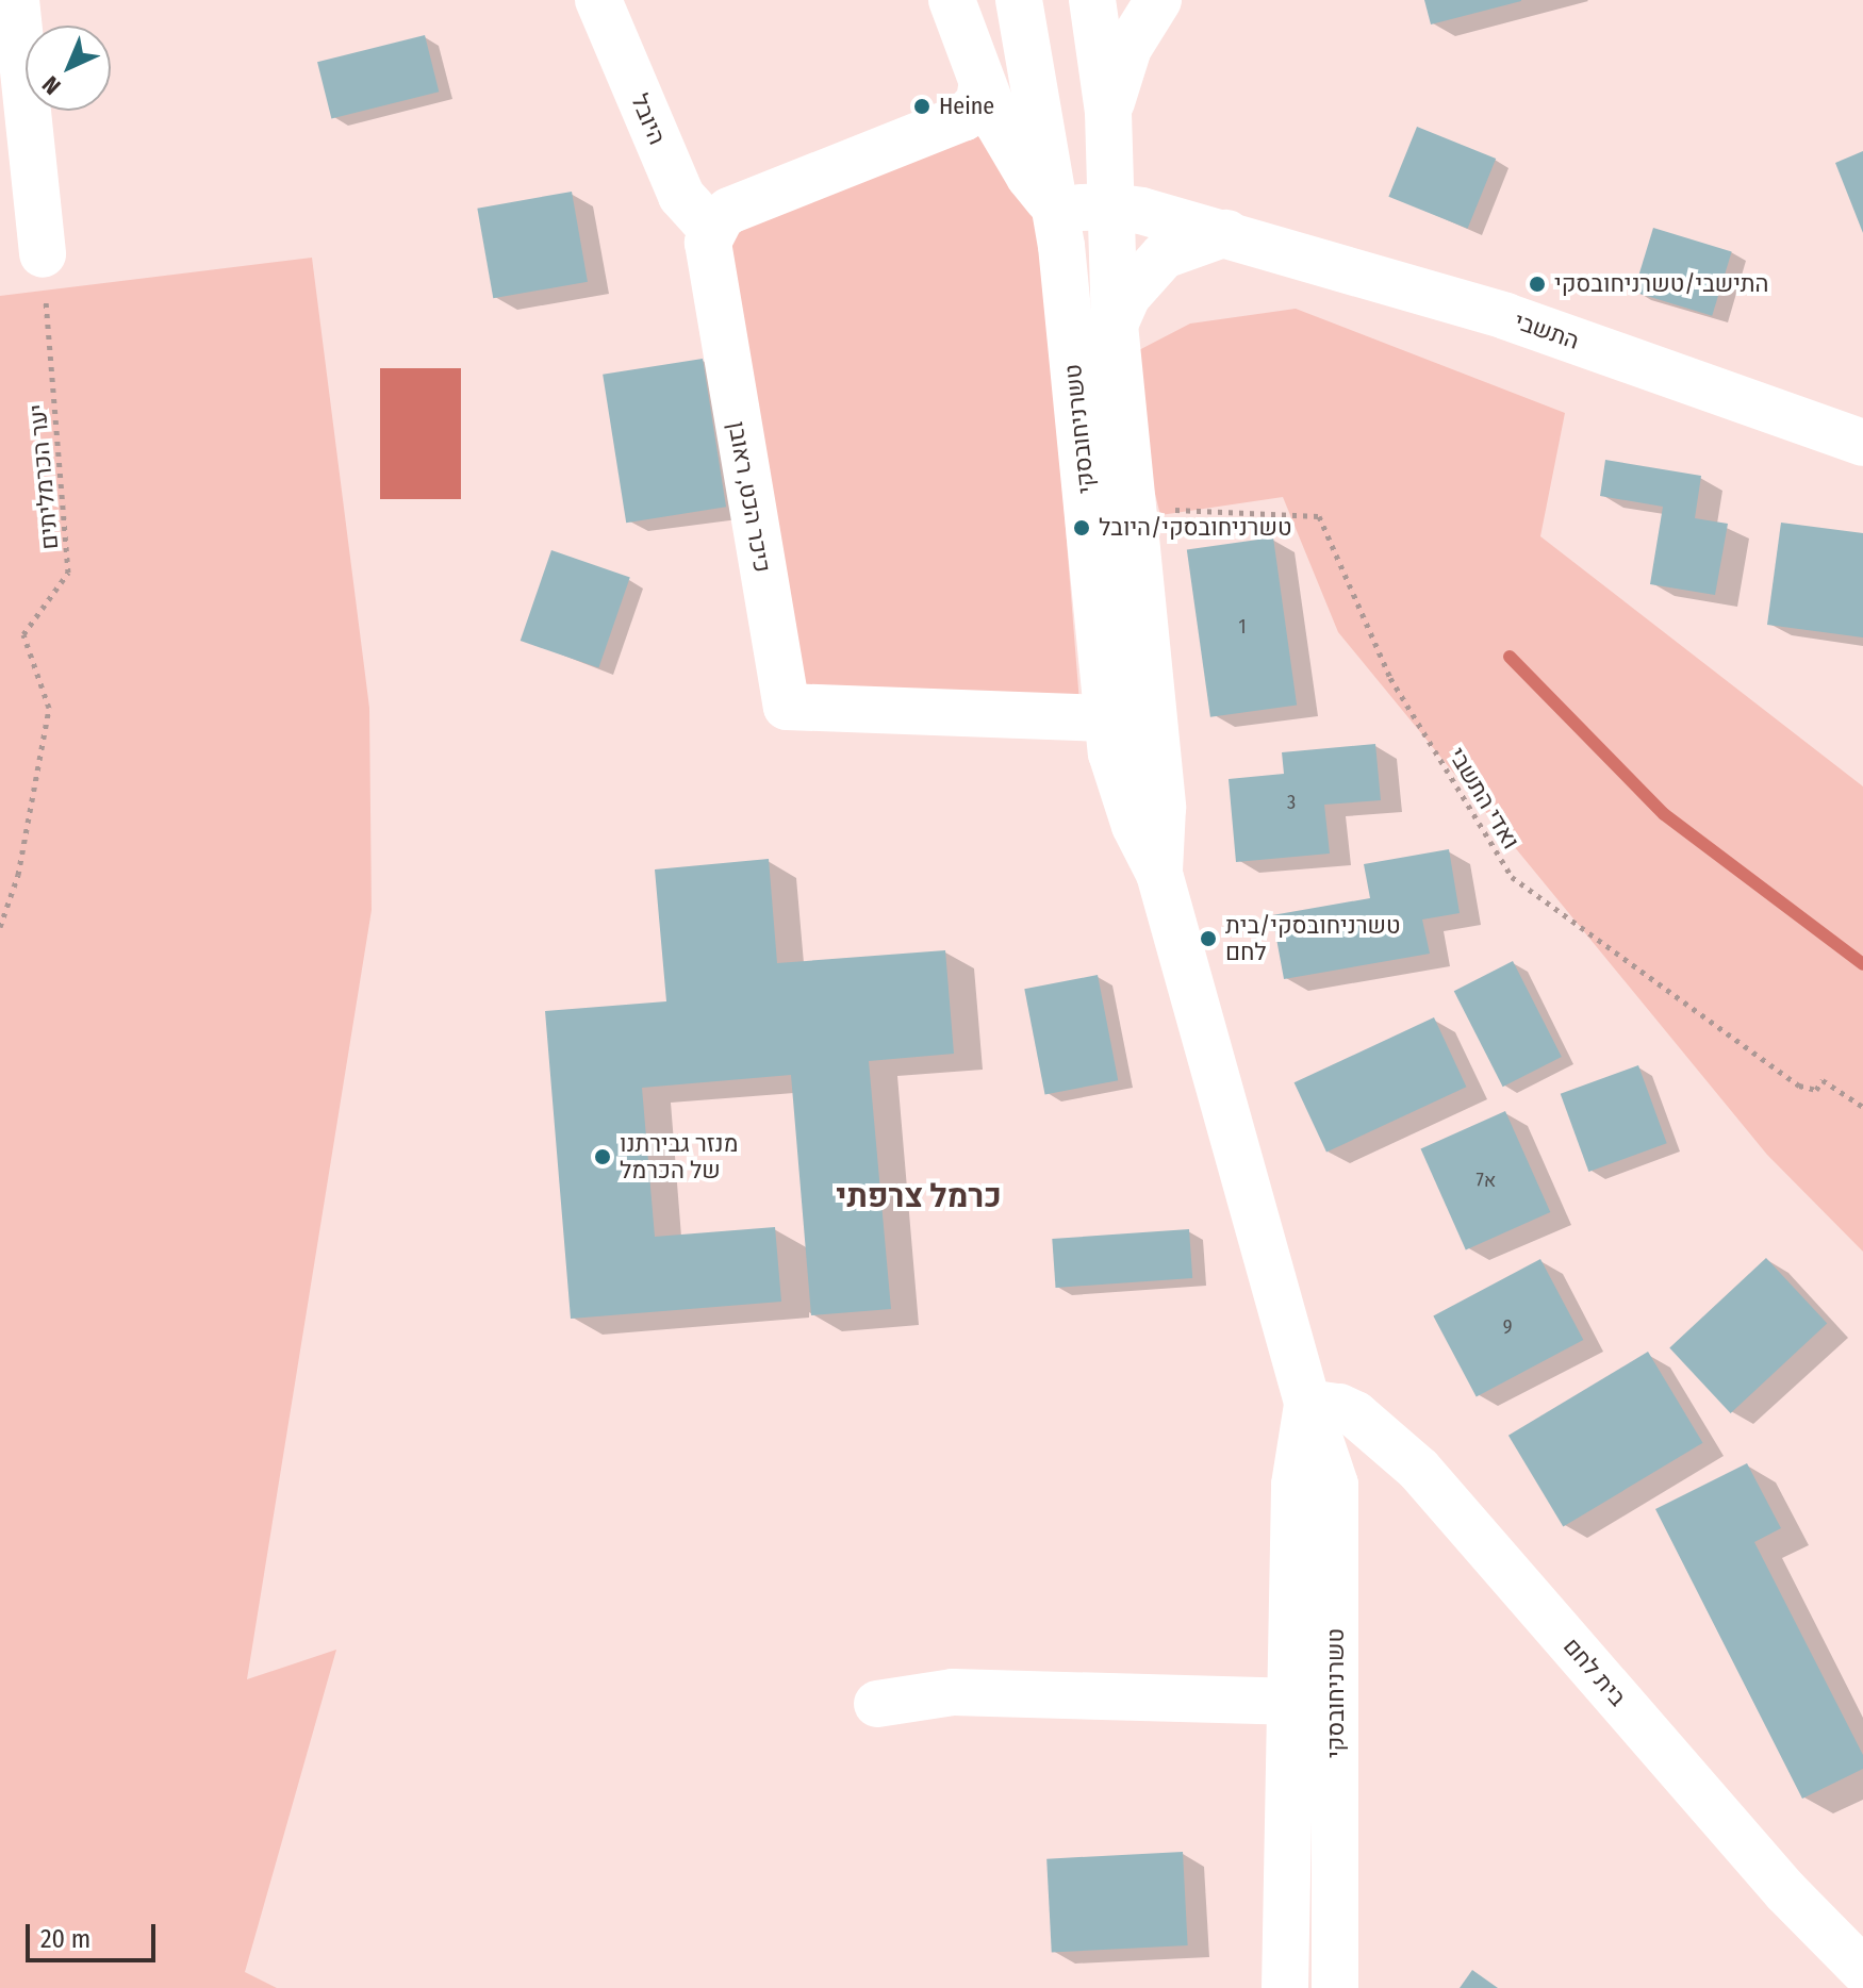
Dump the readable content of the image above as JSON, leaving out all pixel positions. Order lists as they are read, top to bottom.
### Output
{
  "streets": {
    "street": [
      "היובל",
      "התשבי",
      "טשרניחובסקי",
      "כיכר הכט, ראובן",
      "בית לחם"
    ],
    "path": ["יער הכרמליתים", "ואדי התשבי"]
  },
  "crossings": [
    ["היובל", "כיכר הכט, ראובן"],
    ["התשבי", "טשרניחובסקי"],
    ["טשרניחובסקי", "כיכר הכט, ראובן"],
    ["טשרניחובסקי", "ואדי התשבי"],
    ["טשרניחובסקי", "בית לחם"]
  ],
  "districts": ["כרמל צרפתי"],
  "places": [
    "Heine",
    "התישבי/טשרניחובסקי",
    "טשרניחובסקי/היובל",
    "טשרניחובסקי/בית לחם",
    "מנזר גבירתנו של הכרמל"
  ],
  "house_numbers": [
    "1",
    "3",
    "7א",
    "9"
  ],
  "scale_bar": "20 m",
  "north": "bottom left"
}
